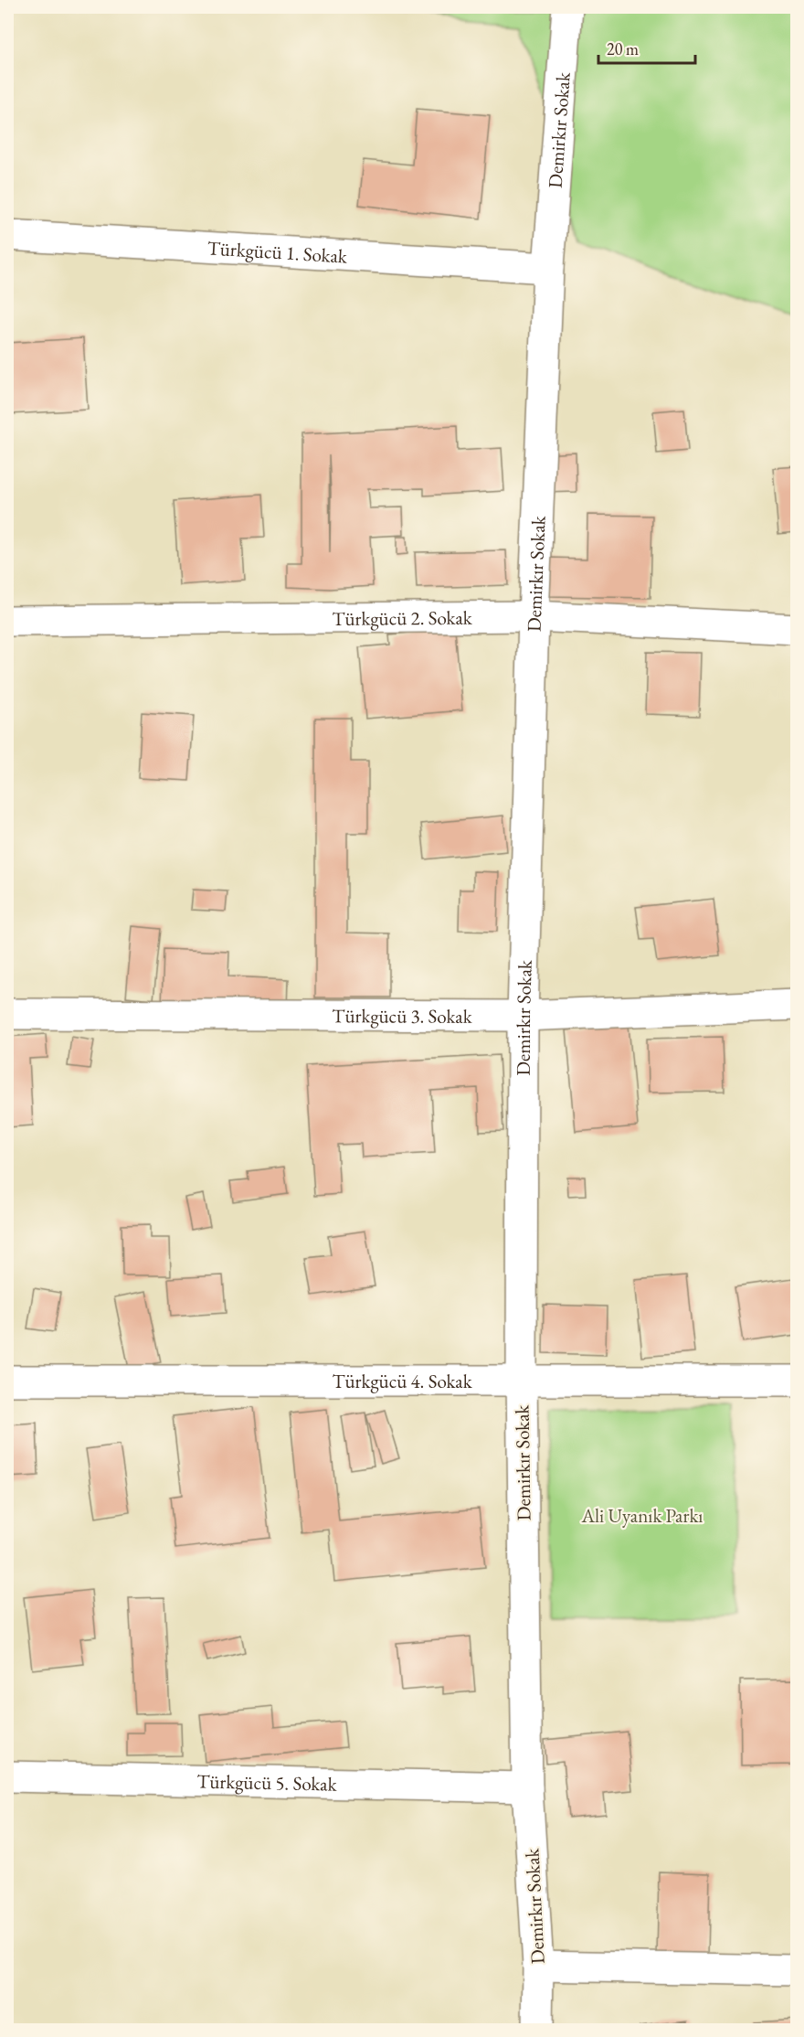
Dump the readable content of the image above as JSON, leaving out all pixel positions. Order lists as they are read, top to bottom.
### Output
{
  "streets": {
    "street": [
      "Demirkır Sokak",
      "Türkgücü 1. Sokak",
      "Türkgücü 2. Sokak",
      "Türkgücü 3. Sokak",
      "Türkgücü 4. Sokak",
      "Türkgücü 5. Sokak"
    ]
  },
  "crossings": [
    ["Demirkır Sokak", "Türkgücü 1. Sokak"],
    ["Demirkır Sokak", "Türkgücü 2. Sokak"],
    ["Demirkır Sokak", "Türkgücü 3. Sokak"],
    ["Demirkır Sokak", "Türkgücü 4. Sokak"],
    ["Demirkır Sokak", "Türkgücü 5. Sokak"]
  ],
  "parks": ["Ali Uyanık Parkı"],
  "scale_bar": "20 m"
}
